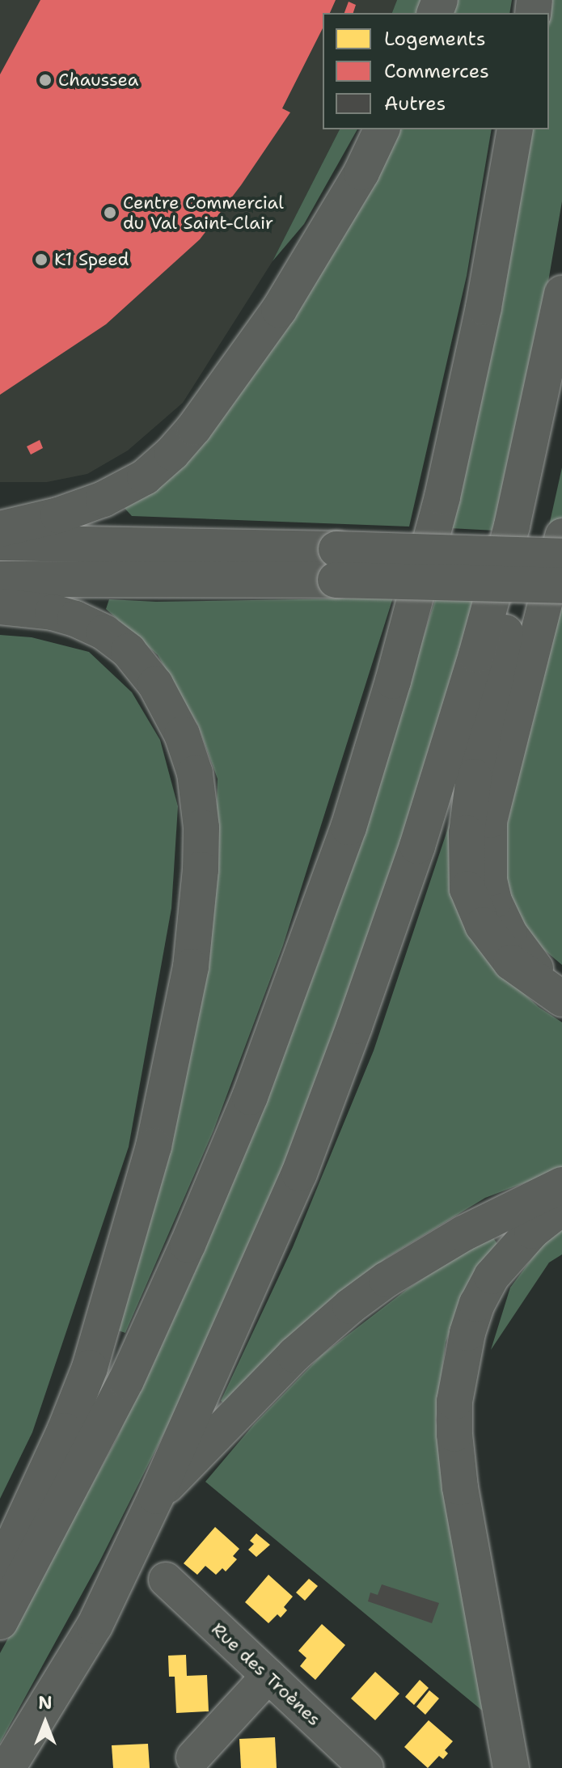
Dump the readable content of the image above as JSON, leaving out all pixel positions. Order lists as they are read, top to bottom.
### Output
{
  "streets": {
    "street": ["Rue des Troènes"]
  },
  "places": ["Chaussea", "Centre Commercial du Val Saint-Clair", "K1 Speed"],
  "legend": ["Logements", "Commerces", "Autres"],
  "north": "top"
}
